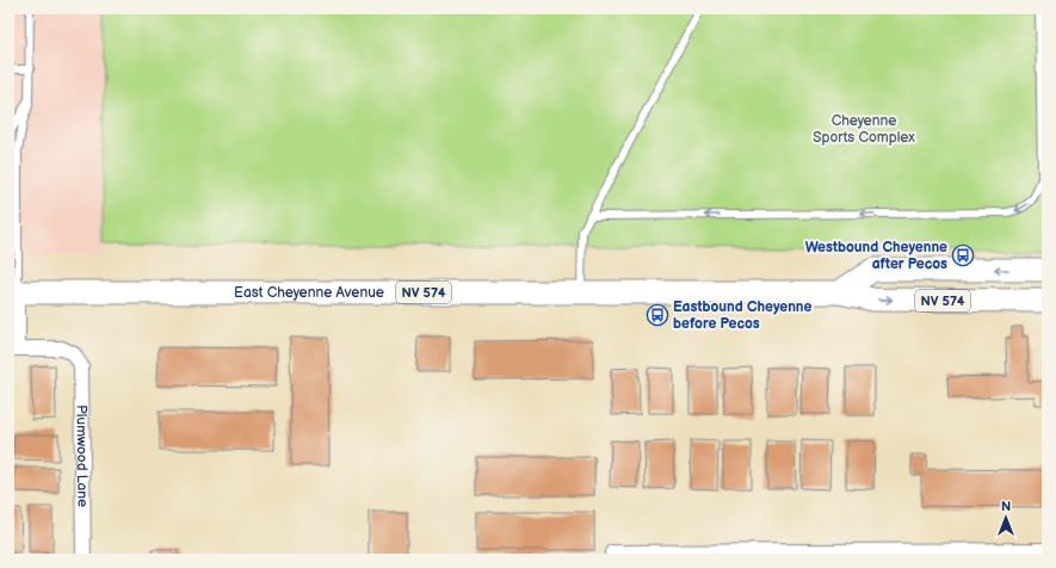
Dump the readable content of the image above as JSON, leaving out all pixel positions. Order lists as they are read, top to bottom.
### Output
{
  "streets": {
    "main road": ["East Cheyenne Avenue", "NV 574"],
    "street": ["Plumwood Lane"]
  },
  "crossings": [
    ["East Cheyenne Avenue", "NV 574"]
  ],
  "parks": ["Cheyenne Sports Complex"],
  "places": {
    "bus stop": ["Westbound Cheyenne after Pecos", "Eastbound Cheyenne before Pecos"]
  },
  "north": "top"
}
